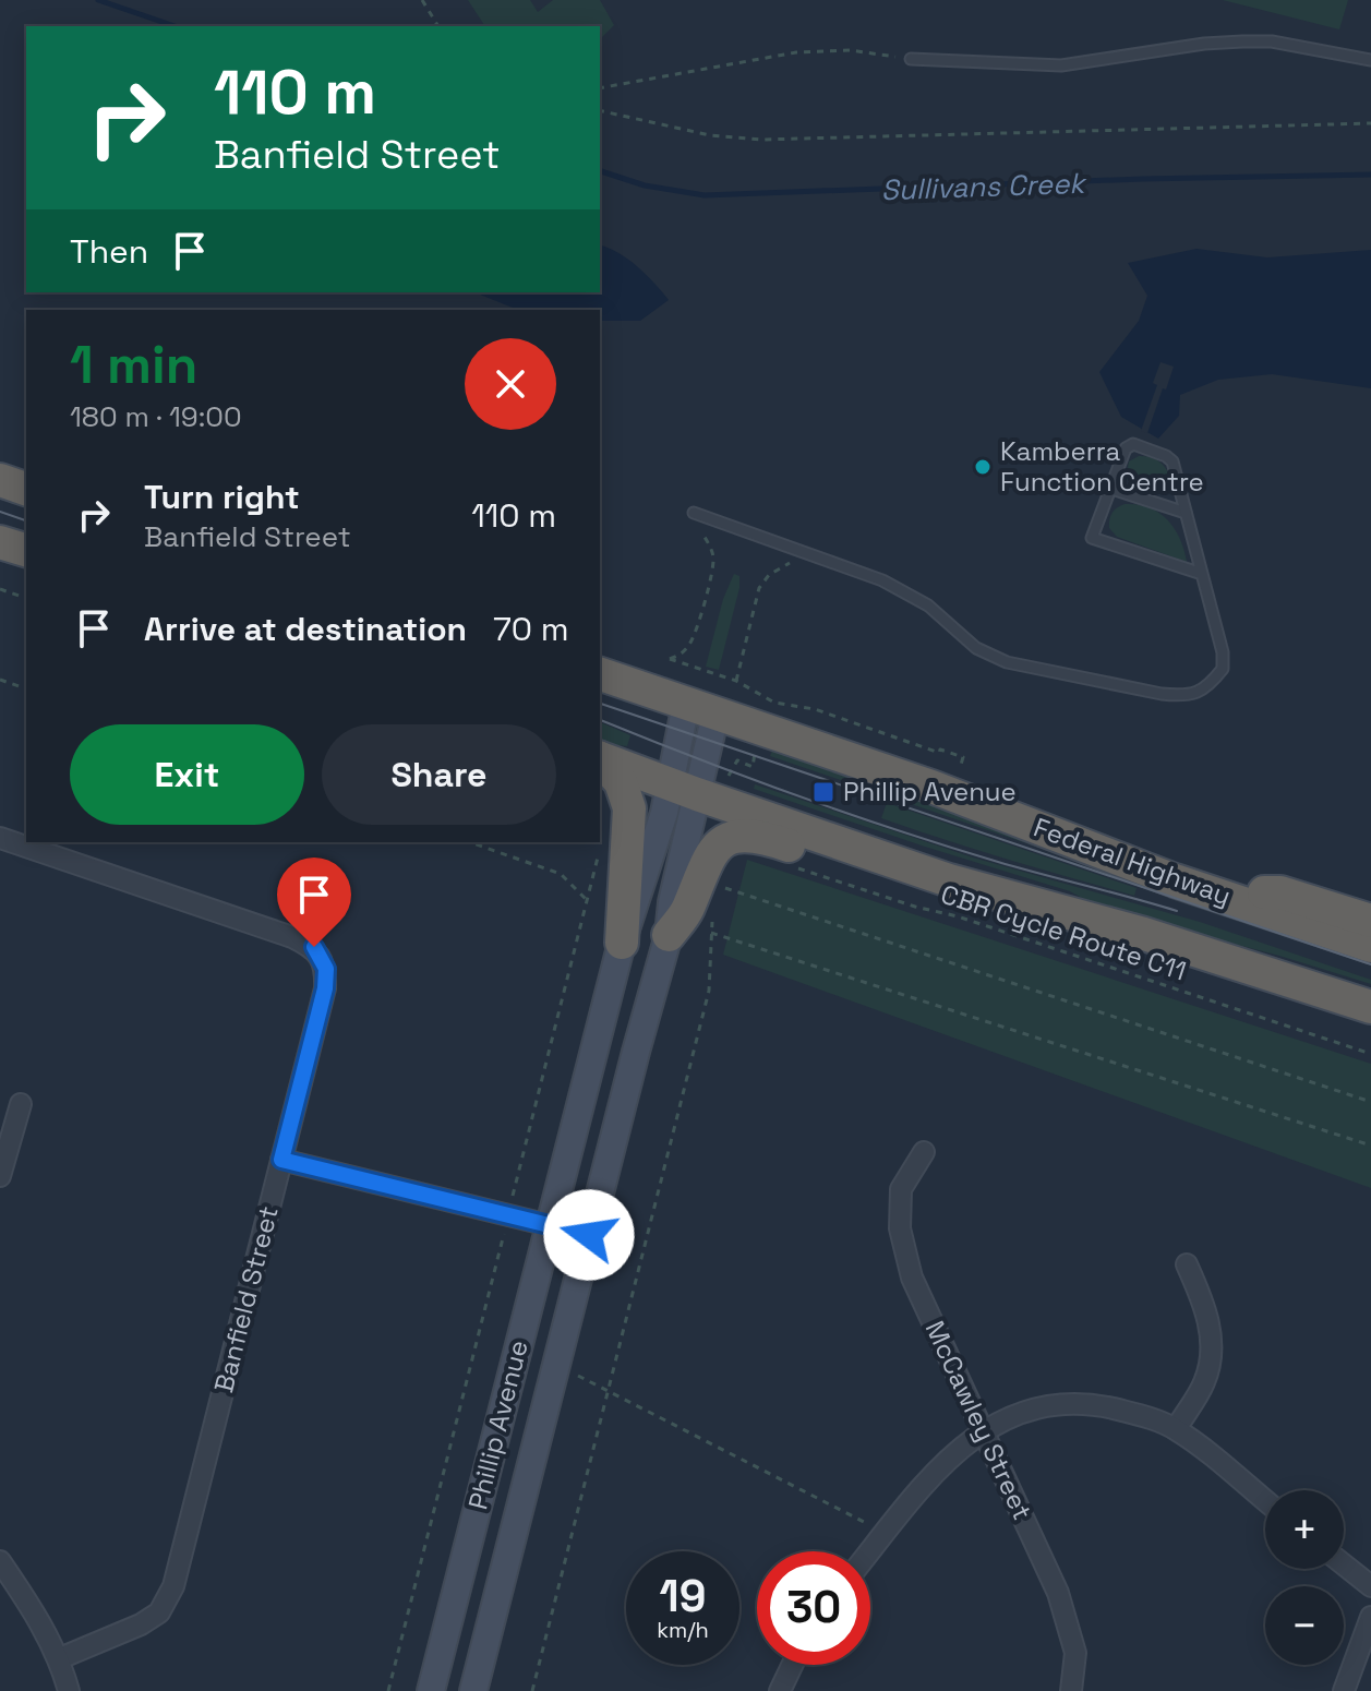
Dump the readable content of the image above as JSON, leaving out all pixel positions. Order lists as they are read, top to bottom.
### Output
{
  "streets": {
    "highway": ["Federal Highway"],
    "main road": ["Phillip Avenue"],
    "street": ["Banfield Street", "McCawley Street"],
    "path": ["CBR Cycle Route C11"]
  },
  "crossings": [
    ["Federal Highway", "Phillip Avenue"]
  ],
  "water": ["Sullivans Creek"],
  "places": {
    "other": ["Kamberra Function Centre"],
    "transit": ["Phillip Avenue"]
  },
  "page": {
    "turn": ["110 m", "Banfield Street"],
    "then": "Then",
    "heading": ["1 min", "180 m · 19:00"],
    "list": [
      {
        "name": "Turn right",
        "note": "Banfield Street",
        "value": "110 m"
      },
      {
        "name": "Arrive at destination",
        "value": "70 m"
      }
    ],
    "buttons": ["Exit", "Share"],
    "map_buttons": ["+", "−"],
    "speed": "19 km/h",
    "limit": "30"
  }
}
